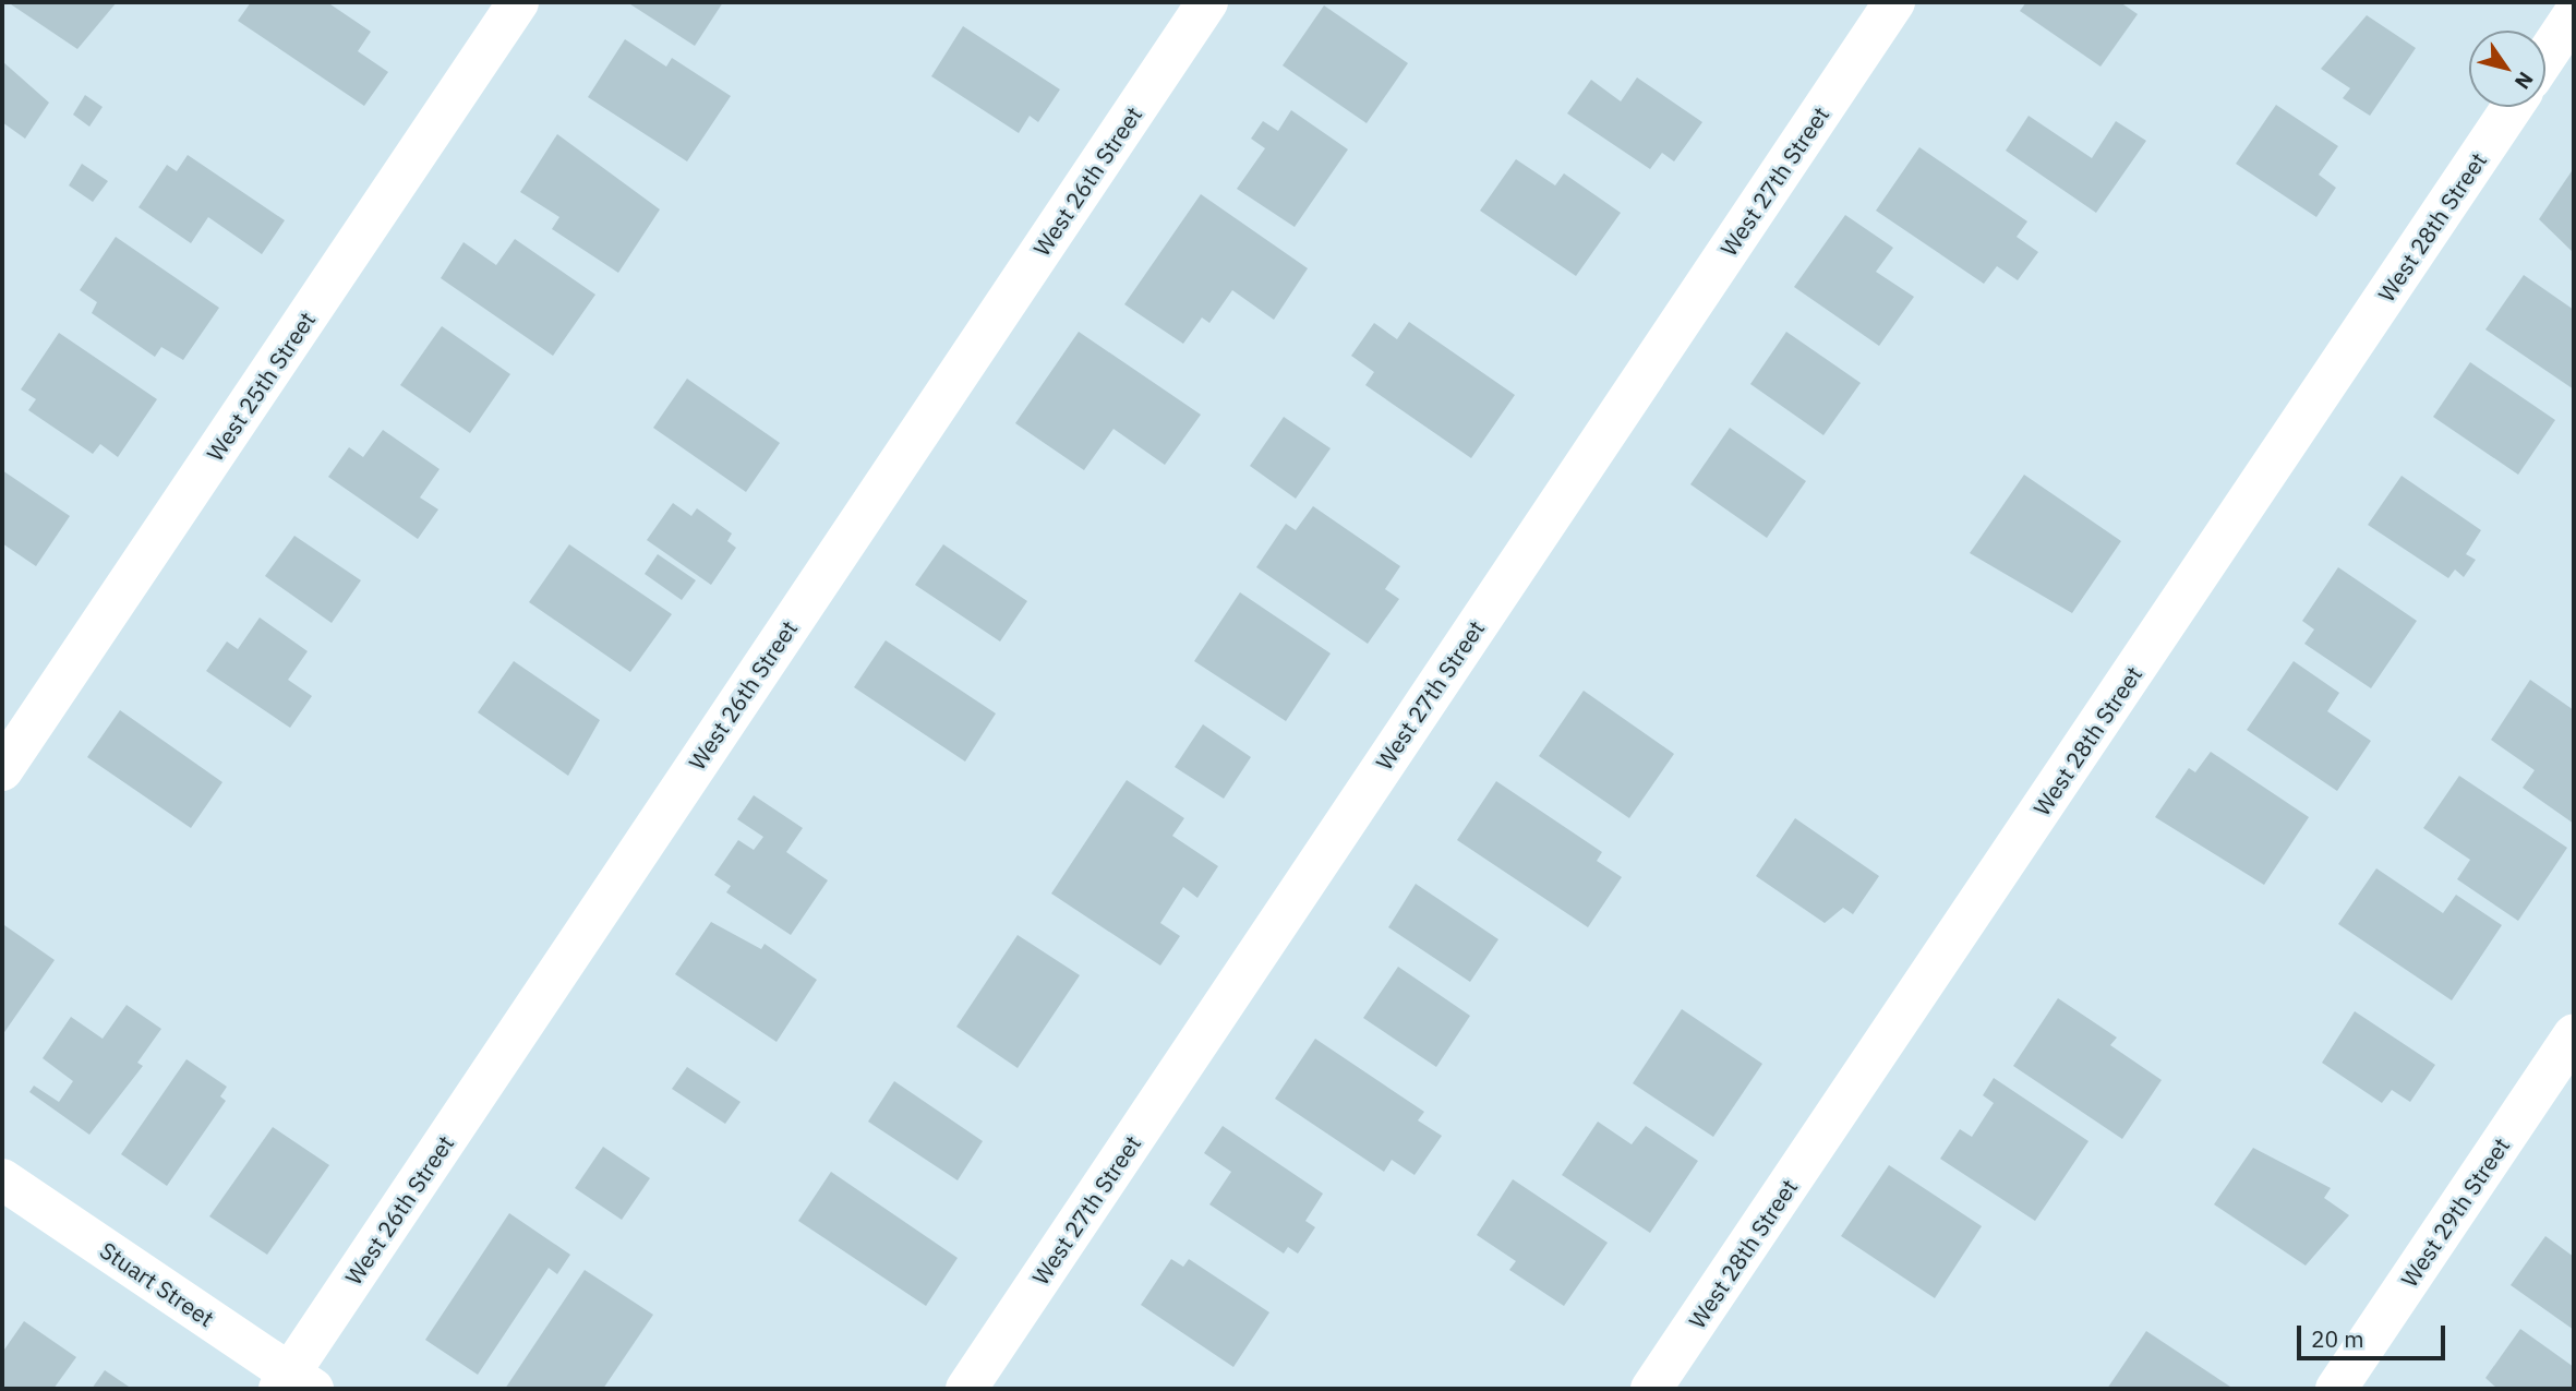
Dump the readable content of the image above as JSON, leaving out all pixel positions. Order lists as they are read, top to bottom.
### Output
{
  "streets": {
    "street": [
      "West 26th Street",
      "West 27th Street",
      "West 28th Street",
      "West 25th Street",
      "West 29th Street",
      "Stuart Street"
    ]
  },
  "crossings": [
    ["West 26th Street", "Stuart Street"]
  ],
  "scale_bar": "20 m",
  "north": "bottom right"
}
